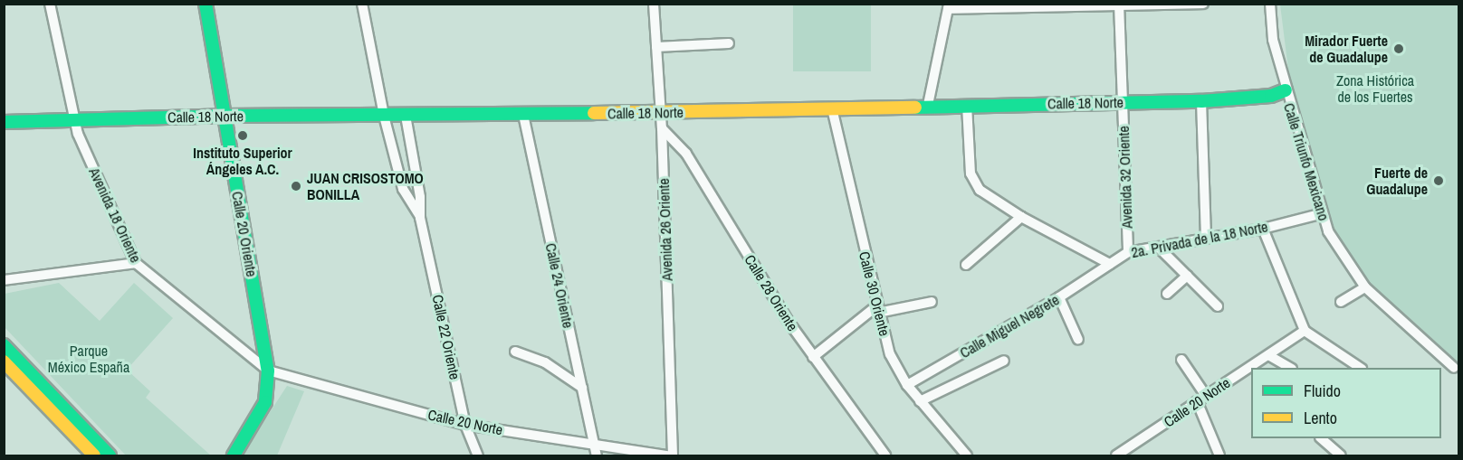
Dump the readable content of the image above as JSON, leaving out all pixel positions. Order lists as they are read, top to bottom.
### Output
{
  "streets": {
    "street": [
      "Calle 18 Norte",
      "Calle Triunfo Mexicano",
      "Avenida 32 Oriente",
      "Avenida 18 Oriente",
      "Avenida 26 Oriente",
      "Calle 20 Oriente",
      "2a. Privada de la 18 Norte",
      "Calle 24 Oriente",
      "Calle 28 Oriente",
      "Calle 30 Oriente",
      "Calle Miguel Negrete",
      "Calle 22 Oriente",
      "Calle 20 Norte"
    ]
  },
  "crossings": [
    ["Calle 18 Norte", "Calle Triunfo Mexicano"],
    ["Calle 18 Norte", "Avenida 32 Oriente"],
    ["Calle 18 Norte", "Avenida 18 Oriente"],
    ["Calle 18 Norte", "Avenida 26 Oriente"],
    ["Calle 18 Norte", "Calle 20 Oriente"],
    ["Calle 18 Norte", "Calle 24 Oriente"],
    ["Calle 18 Norte", "Calle 30 Oriente"],
    ["Calle 18 Norte", "Calle 22 Oriente"],
    ["Calle Triunfo Mexicano", "2a. Privada de la 18 Norte"],
    ["Avenida 32 Oriente", "2a. Privada de la 18 Norte"],
    ["Avenida 18 Oriente", "Calle 20 Oriente"],
    ["Avenida 18 Oriente", "Calle 20 Norte"],
    ["Avenida 26 Oriente", "Calle 28 Oriente"],
    ["Calle 20 Oriente", "Calle 20 Norte"],
    ["2a. Privada de la 18 Norte", "Calle Miguel Negrete"],
    ["Calle 24 Oriente", "Calle 20 Norte"],
    ["Calle 30 Oriente", "Calle Miguel Negrete"],
    ["Calle 22 Oriente", "Calle 20 Norte"]
  ],
  "parks": ["Zona Histórica de los Fuertes", "Parque México España"],
  "places": [
    "Mirador Fuerte de Guadalupe",
    "Instituto Superior Ángeles A.C.",
    "Fuerte de Guadalupe",
    "JUAN CRISOSTOMO BONILLA"
  ],
  "legend": ["Fluido", "Lento"]
}
